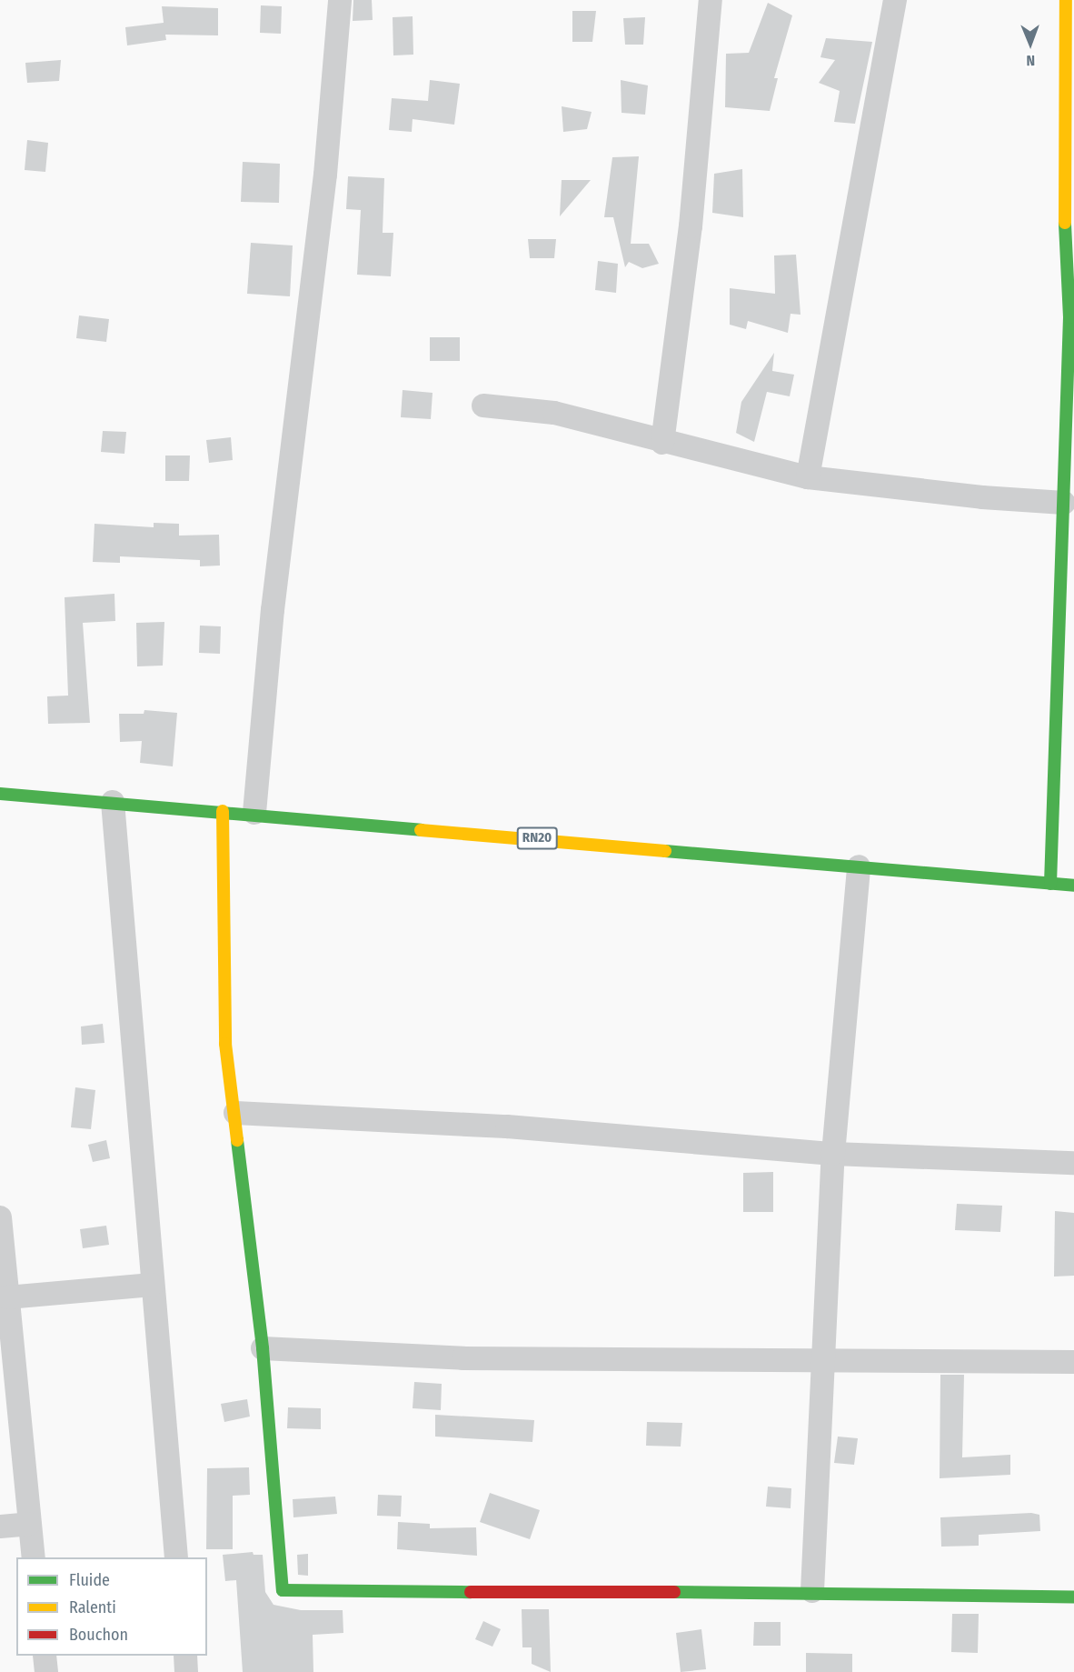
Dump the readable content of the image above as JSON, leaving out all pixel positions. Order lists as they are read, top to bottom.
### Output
{
  "streets": {
    "street": ["RN20"]
  },
  "legend": ["Fluide", "Ralenti", "Bouchon"],
  "north": "bottom"
}
